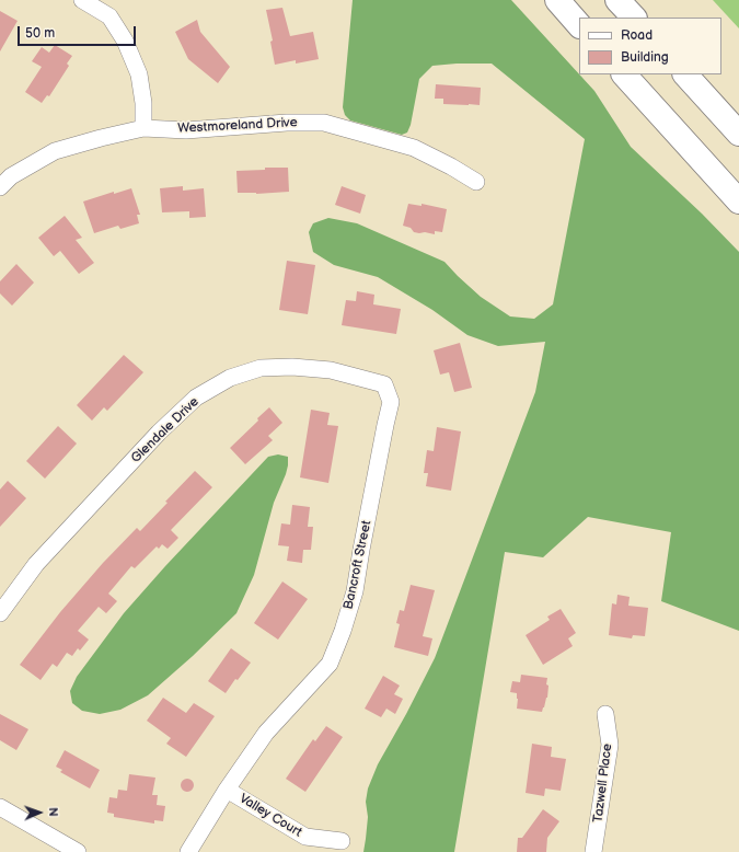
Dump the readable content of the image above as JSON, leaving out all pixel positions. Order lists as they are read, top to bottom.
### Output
{
  "streets": {
    "street": [
      "Westmoreland Drive",
      "Glendale Drive",
      "Bancroft Street",
      "Tazwell Place",
      "Valley Court"
    ]
  },
  "crossings": [
    ["Glendale Drive", "Bancroft Street"],
    ["Bancroft Street", "Valley Court"]
  ],
  "legend": ["Road", "Building"],
  "scale_bar": "50 m",
  "north": "right"
}
